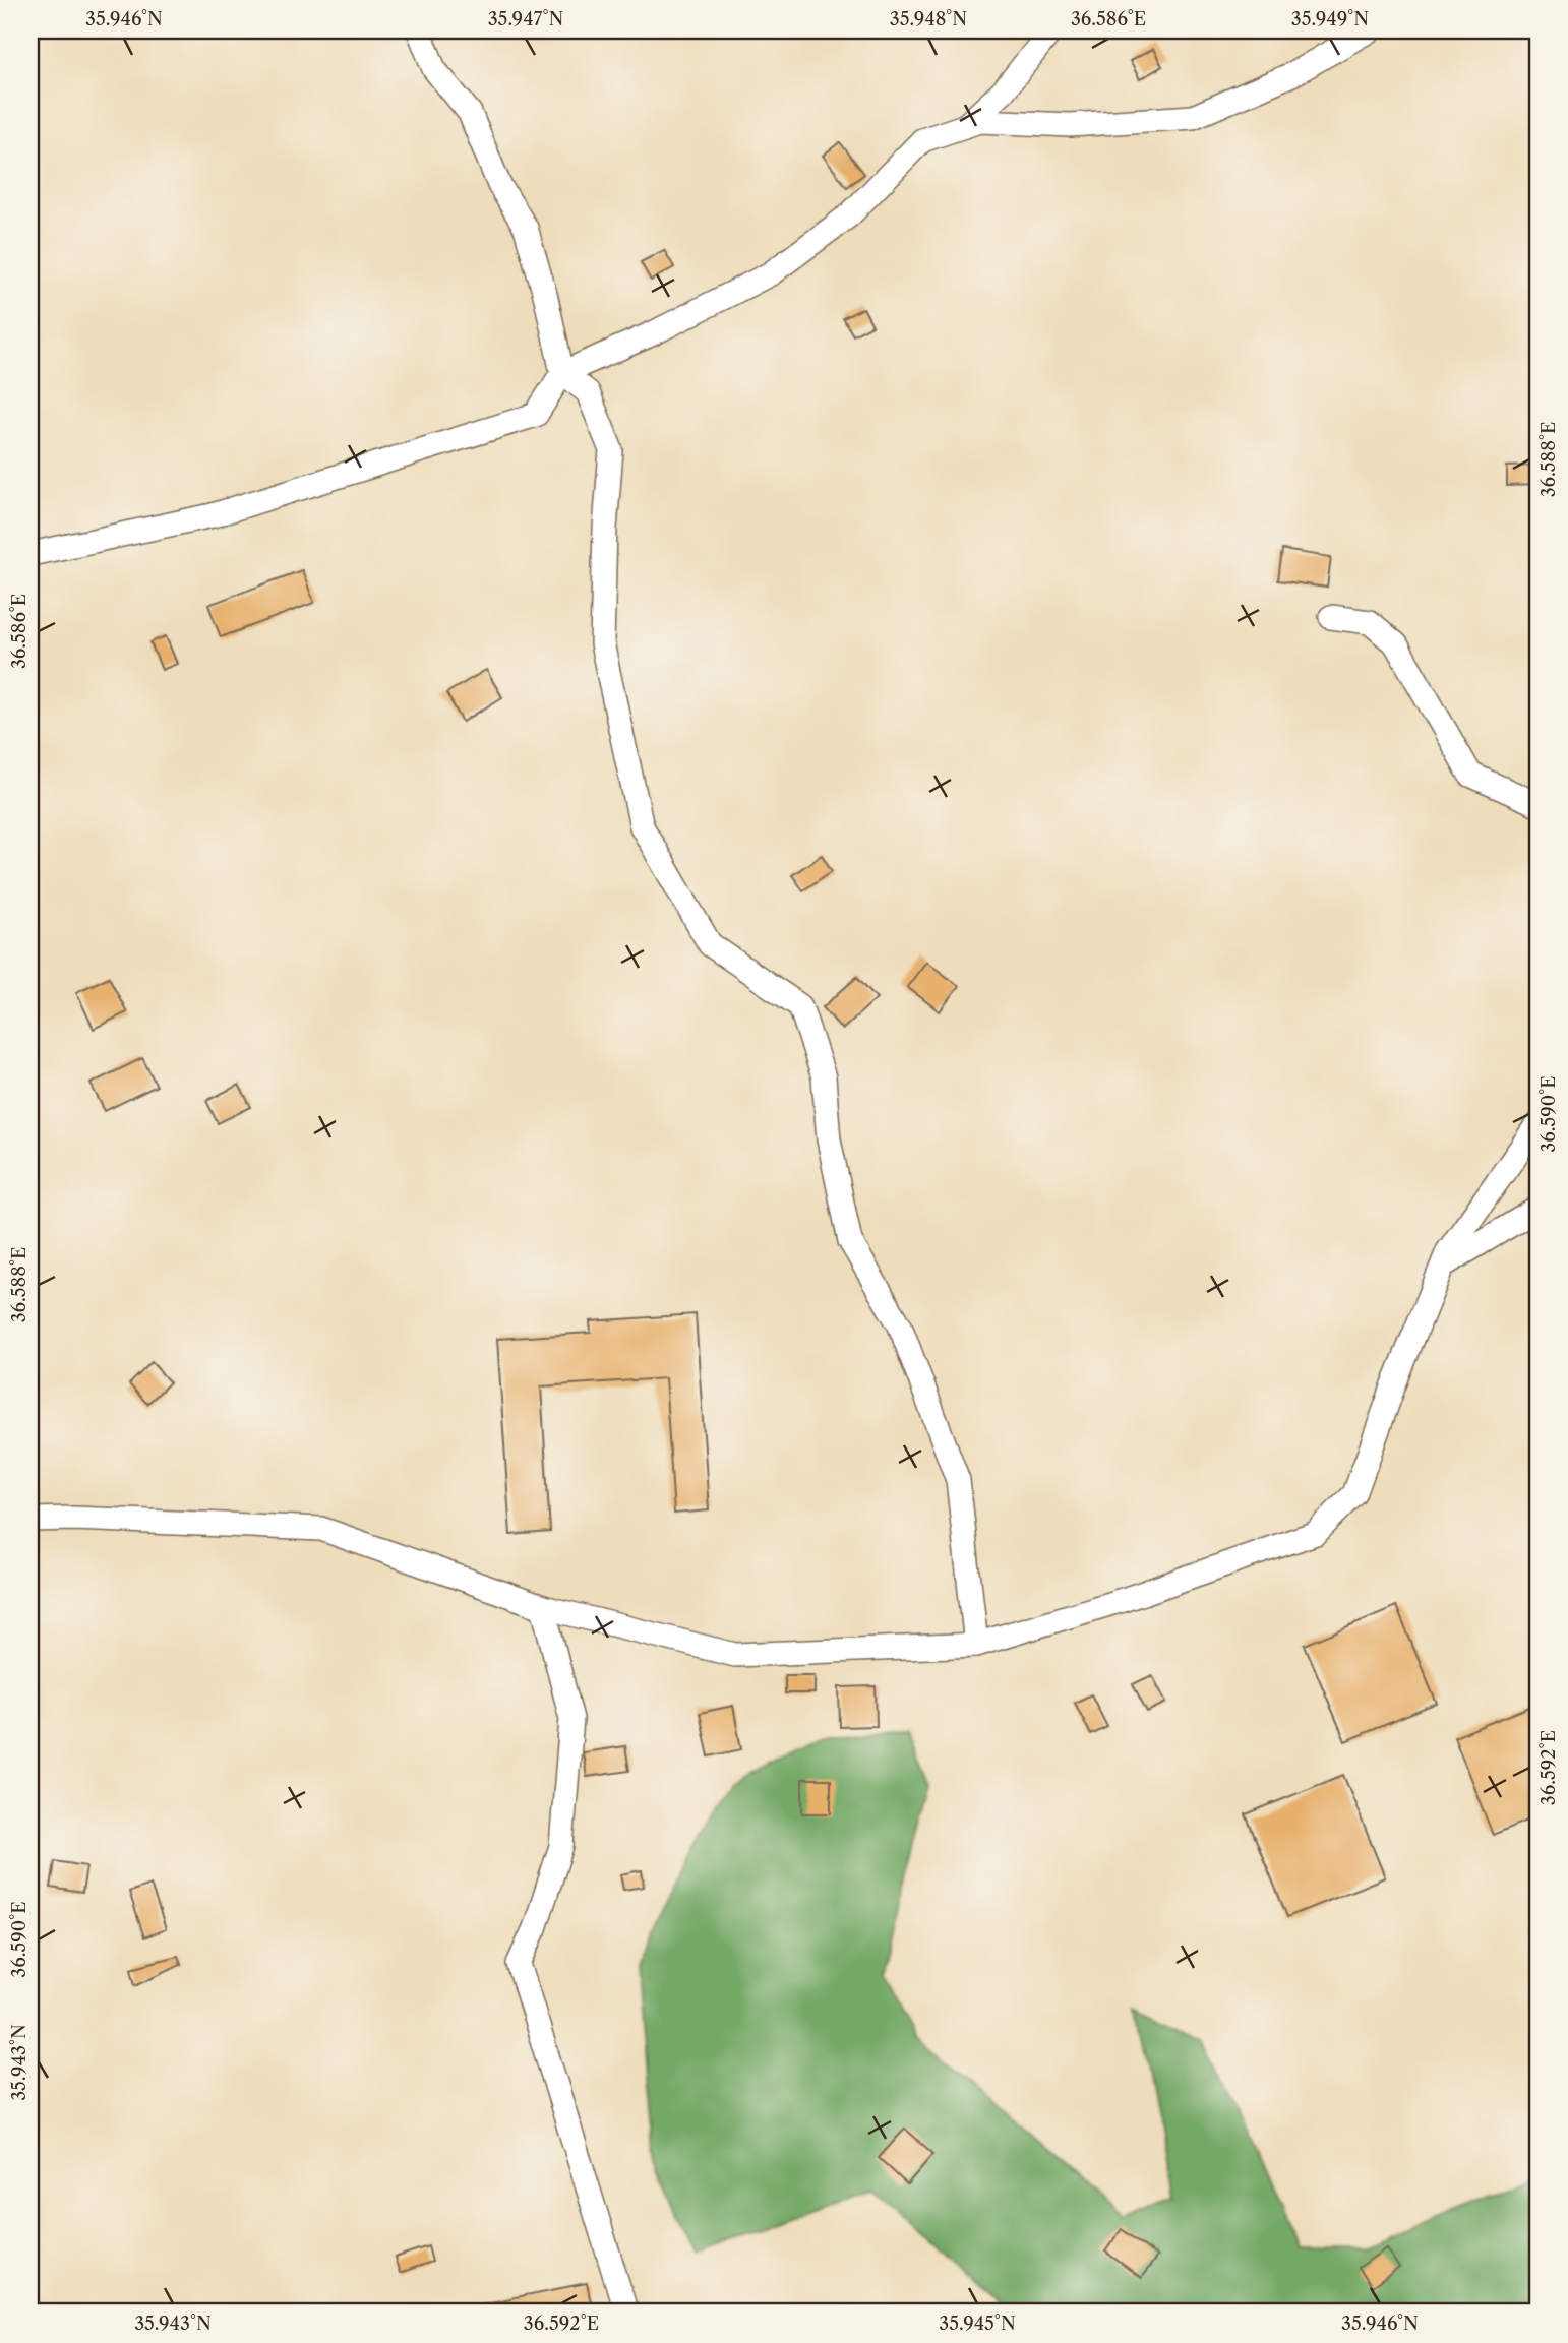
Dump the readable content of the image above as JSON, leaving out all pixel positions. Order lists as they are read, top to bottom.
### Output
{
  "coordinates": [
    "35.946°N",
    "35.947°N",
    "35.948°N",
    "36.586°E",
    "35.949°N",
    "36.588°E",
    "36.590°E",
    "36.592°E",
    "35.943°N",
    "35.945°N"
  ]
}
